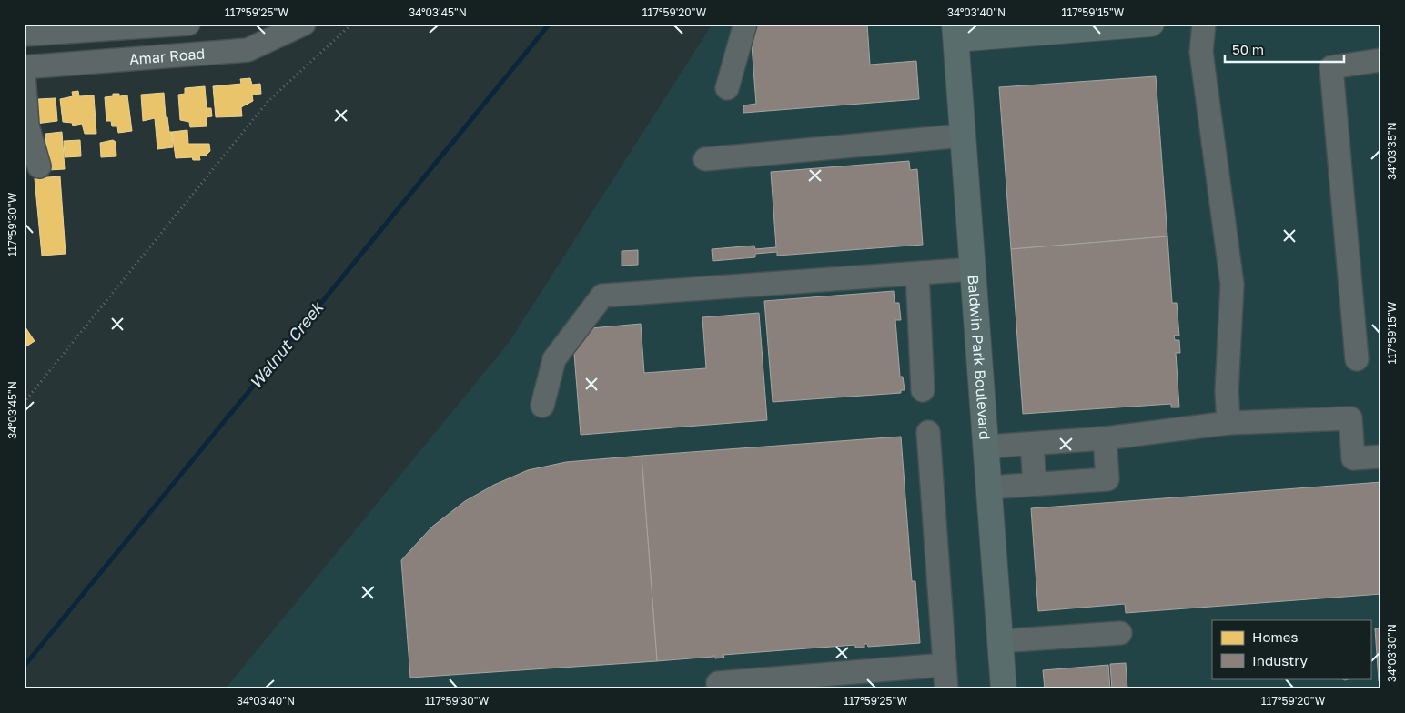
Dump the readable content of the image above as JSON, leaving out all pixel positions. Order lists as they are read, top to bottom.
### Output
{
  "streets": {
    "main road": ["Baldwin Park Boulevard"],
    "street": ["Amar Road"]
  },
  "water": ["Walnut Creek"],
  "legend": ["Homes", "Industry"],
  "scale_bar": "50 m",
  "coordinates": [
    "117°59'25\"W",
    "34°03'45\"N",
    "117°59'20\"W",
    "34°03'40\"N",
    "117°59'15\"W",
    "34°03'35\"N",
    "117°59'30\"W",
    "34°03'30\"N"
  ]
}
